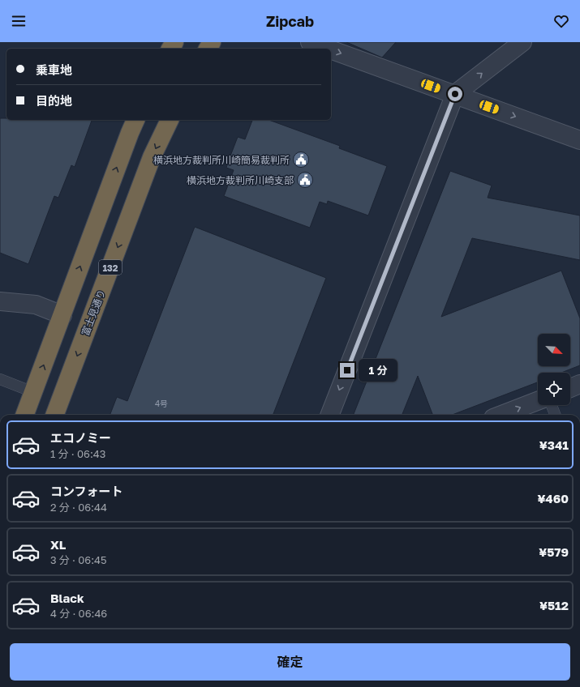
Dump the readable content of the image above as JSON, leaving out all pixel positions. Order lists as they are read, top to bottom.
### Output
{
  "streets": {
    "highway": ["132", "富士見通り"]
  },
  "places": {
    "public building": ["横浜地方裁判所川崎簡易裁判所", "横浜地方裁判所川崎支部"]
  },
  "house_numbers": ["4号"],
  "north": "bottom right",
  "page": {
    "header": "Zipcab",
    "banner": ["乗車地", "目的地"],
    "bubble": "1 分",
    "list": [
      {
        "name": "エコノミー",
        "note": "1 分 · 06:43",
        "value": "¥341"
      },
      {
        "name": "コンフォート",
        "note": "2 分 · 06:44",
        "value": "¥460"
      },
      {
        "name": "XL",
        "note": "3 分 · 06:45",
        "value": "¥579"
      },
      {
        "name": "Black",
        "note": "4 分 · 06:46",
        "value": "¥512"
      }
    ],
    "buttons": "確定"
  }
}
